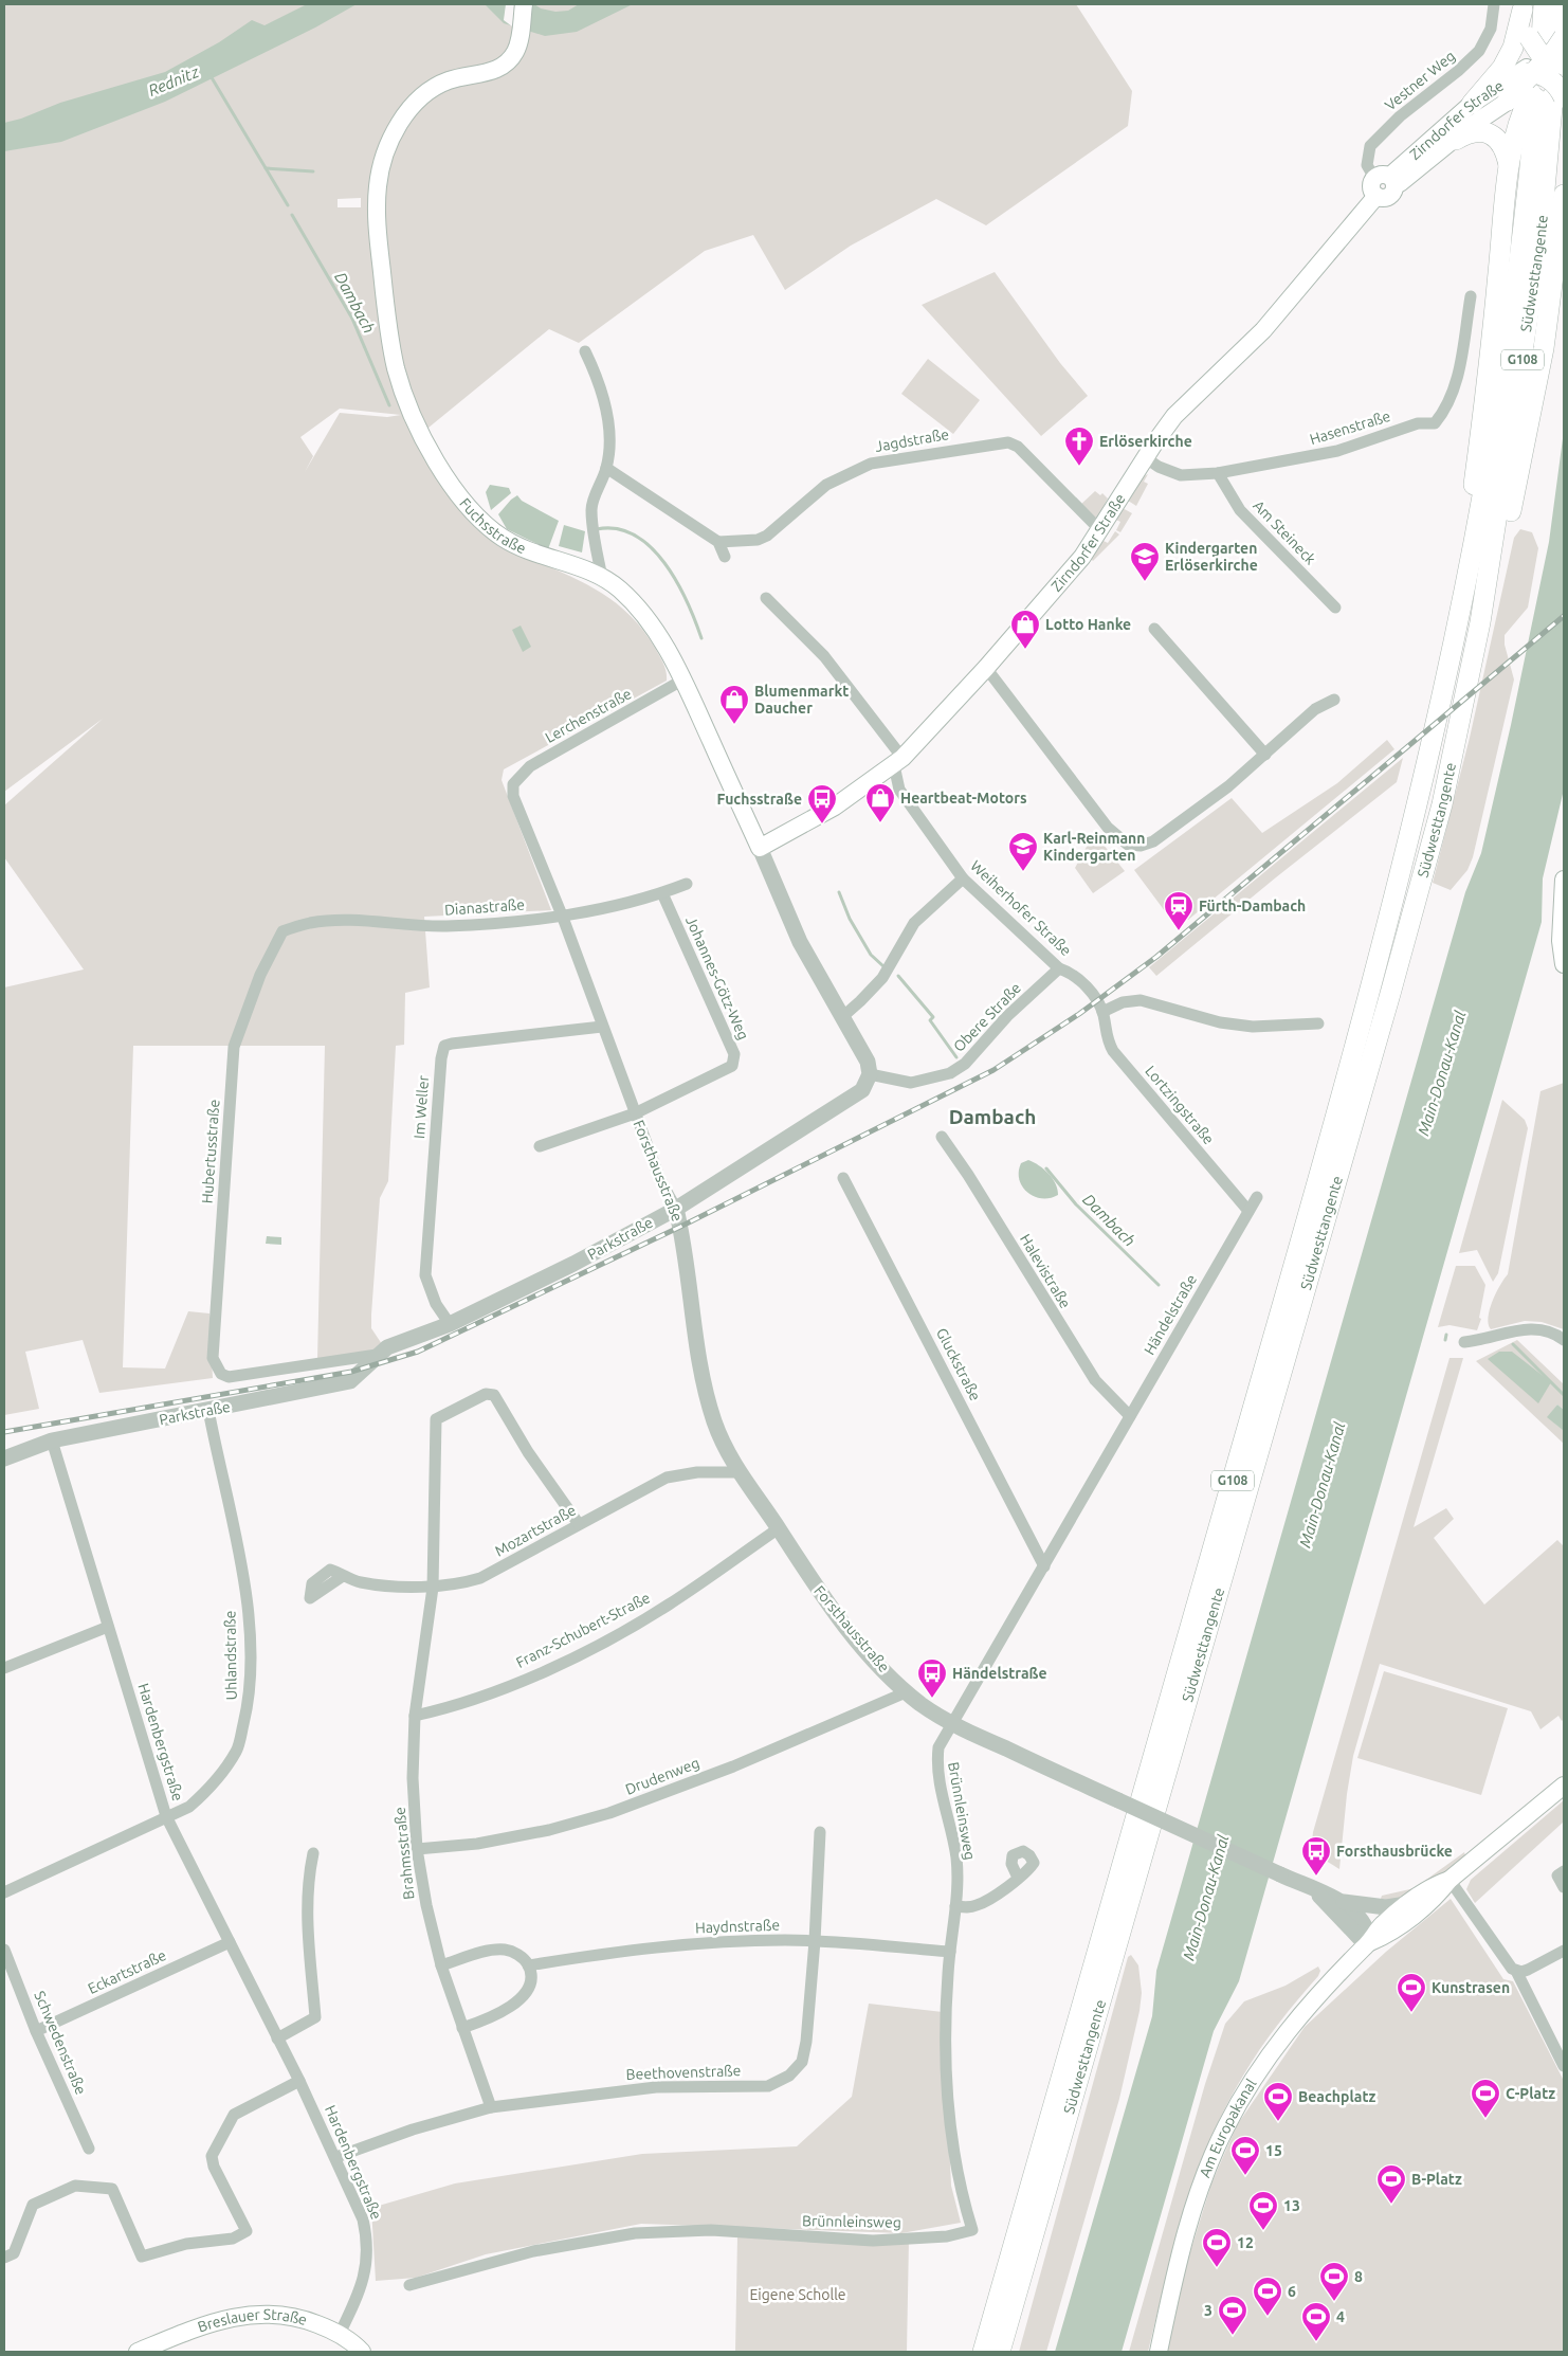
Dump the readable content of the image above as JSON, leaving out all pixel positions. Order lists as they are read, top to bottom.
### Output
{
  "streets": {
    "highway": ["Südwesttangente", "G108"],
    "main road": [
      "Zirndorfer Straße",
      "Fuchsstraße",
      "Am Europakanal",
      "Breslauer Straße"
    ],
    "street": [
      "Vestner Weg",
      "Hasenstraße",
      "Jagdstraße",
      "Am Steineck",
      "Lerchenstraße",
      "Dianastraße",
      "Weiherhofer Straße",
      "Johannes-Götz-Weg",
      "Obere Straße",
      "Lortzingstraße",
      "Im Weller",
      "Hubertusstraße",
      "Forsthausstraße",
      "Parkstraße",
      "Halevistraße",
      "Händelstraße",
      "Gluckstraße",
      "Mozartstraße",
      "Franz-Schubert-Straße",
      "Uhlandstraße",
      "Hardenbergstraße",
      "Drudenweg",
      "Brünnleinsweg",
      "Brahmsstraße",
      "Haydnstraße",
      "Eckartstraße",
      "Schwedenstraße",
      "Beethovenstraße"
    ]
  },
  "crossings": [
    ["Vestner Weg", "Zirndorfer Straße"],
    ["Zirndorfer Straße", "Südwesttangente"],
    ["Zirndorfer Straße", "Hasenstraße"],
    ["Zirndorfer Straße", "Jagdstraße"],
    ["Zirndorfer Straße", "Fuchsstraße"],
    ["Zirndorfer Straße", "Weiherhofer Straße"],
    ["Hasenstraße", "Am Steineck"],
    ["Fuchsstraße", "Lerchenstraße"],
    ["Fuchsstraße", "Obere Straße"],
    ["Fuchsstraße", "Parkstraße"],
    ["Lerchenstraße", "Forsthausstraße"],
    ["Dianastraße", "Johannes-Götz-Weg"],
    ["Dianastraße", "Hubertusstraße"],
    ["Dianastraße", "Forsthausstraße"],
    ["Weiherhofer Straße", "Obere Straße"],
    ["Weiherhofer Straße", "Lortzingstraße"],
    ["Johannes-Götz-Weg", "Forsthausstraße"],
    ["Obere Straße", "Parkstraße"],
    ["Lortzingstraße", "Händelstraße"],
    ["Im Weller", "Forsthausstraße"],
    ["Im Weller", "Parkstraße"],
    ["Hubertusstraße", "Parkstraße"],
    ["Forsthausstraße", "Parkstraße"],
    ["Forsthausstraße", "Händelstraße"],
    ["Forsthausstraße", "Mozartstraße"],
    ["Forsthausstraße", "Franz-Schubert-Straße"],
    ["Forsthausstraße", "Drudenweg"],
    ["Forsthausstraße", "Brünnleinsweg"],
    ["Forsthausstraße", "Am Europakanal"],
    ["Parkstraße", "Uhlandstraße"],
    ["Parkstraße", "Hardenbergstraße"],
    ["Halevistraße", "Händelstraße"],
    ["Händelstraße", "Gluckstraße"],
    ["Händelstraße", "Brünnleinsweg"],
    ["Mozartstraße", "Brahmsstraße"],
    ["Franz-Schubert-Straße", "Brahmsstraße"],
    ["Uhlandstraße", "Hardenbergstraße"],
    ["Hardenbergstraße", "Eckartstraße"],
    ["Hardenbergstraße", "Beethovenstraße"],
    ["Hardenbergstraße", "Breslauer Straße"],
    ["Drudenweg", "Brahmsstraße"],
    ["Brünnleinsweg", "Haydnstraße"],
    ["Brahmsstraße", "Beethovenstraße"],
    ["Haydnstraße", "Beethovenstraße"],
    ["Eckartstraße", "Schwedenstraße"]
  ],
  "districts": ["Dambach"],
  "water": ["Rednitz", "Dambach", "Main-Donau-Kanal"],
  "parks": ["Eigene Scholle"],
  "places": {
    "church": ["Erlöserkirche"],
    "school or university": ["Kindergarten Erlöserkirche", "Karl-Reinmann Kindergarten"],
    "shop": ["Lotto Hanke", "Blumenmarkt Daucher", "Heartbeat-Motors"],
    "bus stop": ["Fuchsstraße", "Händelstraße", "Forsthausbrücke"],
    "station": ["Fürth-Dambach"],
    "sports": [
      "Kunstrasen",
      "C-Platz",
      "Beachplatz",
      "15",
      "B-Platz",
      "13",
      "12",
      "8",
      "6",
      "3",
      "4"
    ]
  }
}
